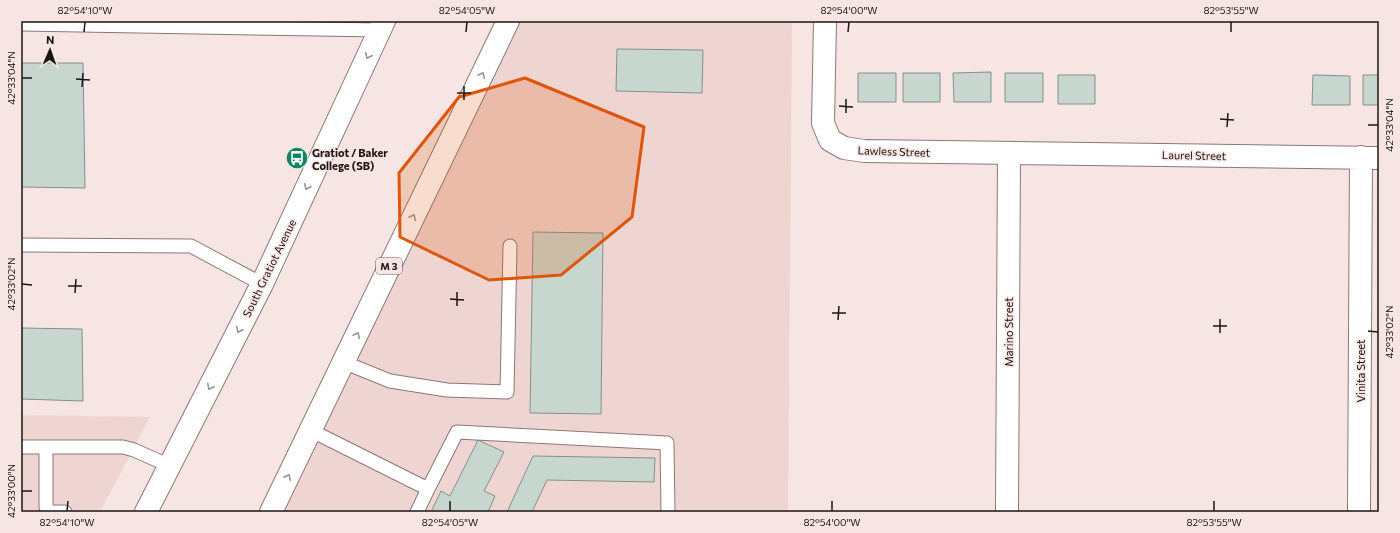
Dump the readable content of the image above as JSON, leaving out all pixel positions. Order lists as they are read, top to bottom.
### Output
{
  "streets": {
    "street": [
      "Lawless Street",
      "Laurel Street",
      "M 3",
      "South Gratiot Avenue",
      "Marino Street",
      "Vinita Street"
    ]
  },
  "crossings": [
    ["Lawless Street", "Laurel Street"],
    ["Lawless Street", "Marino Street"],
    ["Laurel Street", "Marino Street"],
    ["Laurel Street", "Vinita Street"]
  ],
  "places": {
    "bus stop": ["Gratiot / Baker College (SB)"]
  },
  "north": "top",
  "coordinates": [
    "82°54'10\"W",
    "82°54'05\"W",
    "82°54'00\"W",
    "82°53'55\"W",
    "42°33'04\"N",
    "42°33'02\"N",
    "42°33'00\"N"
  ]
}
